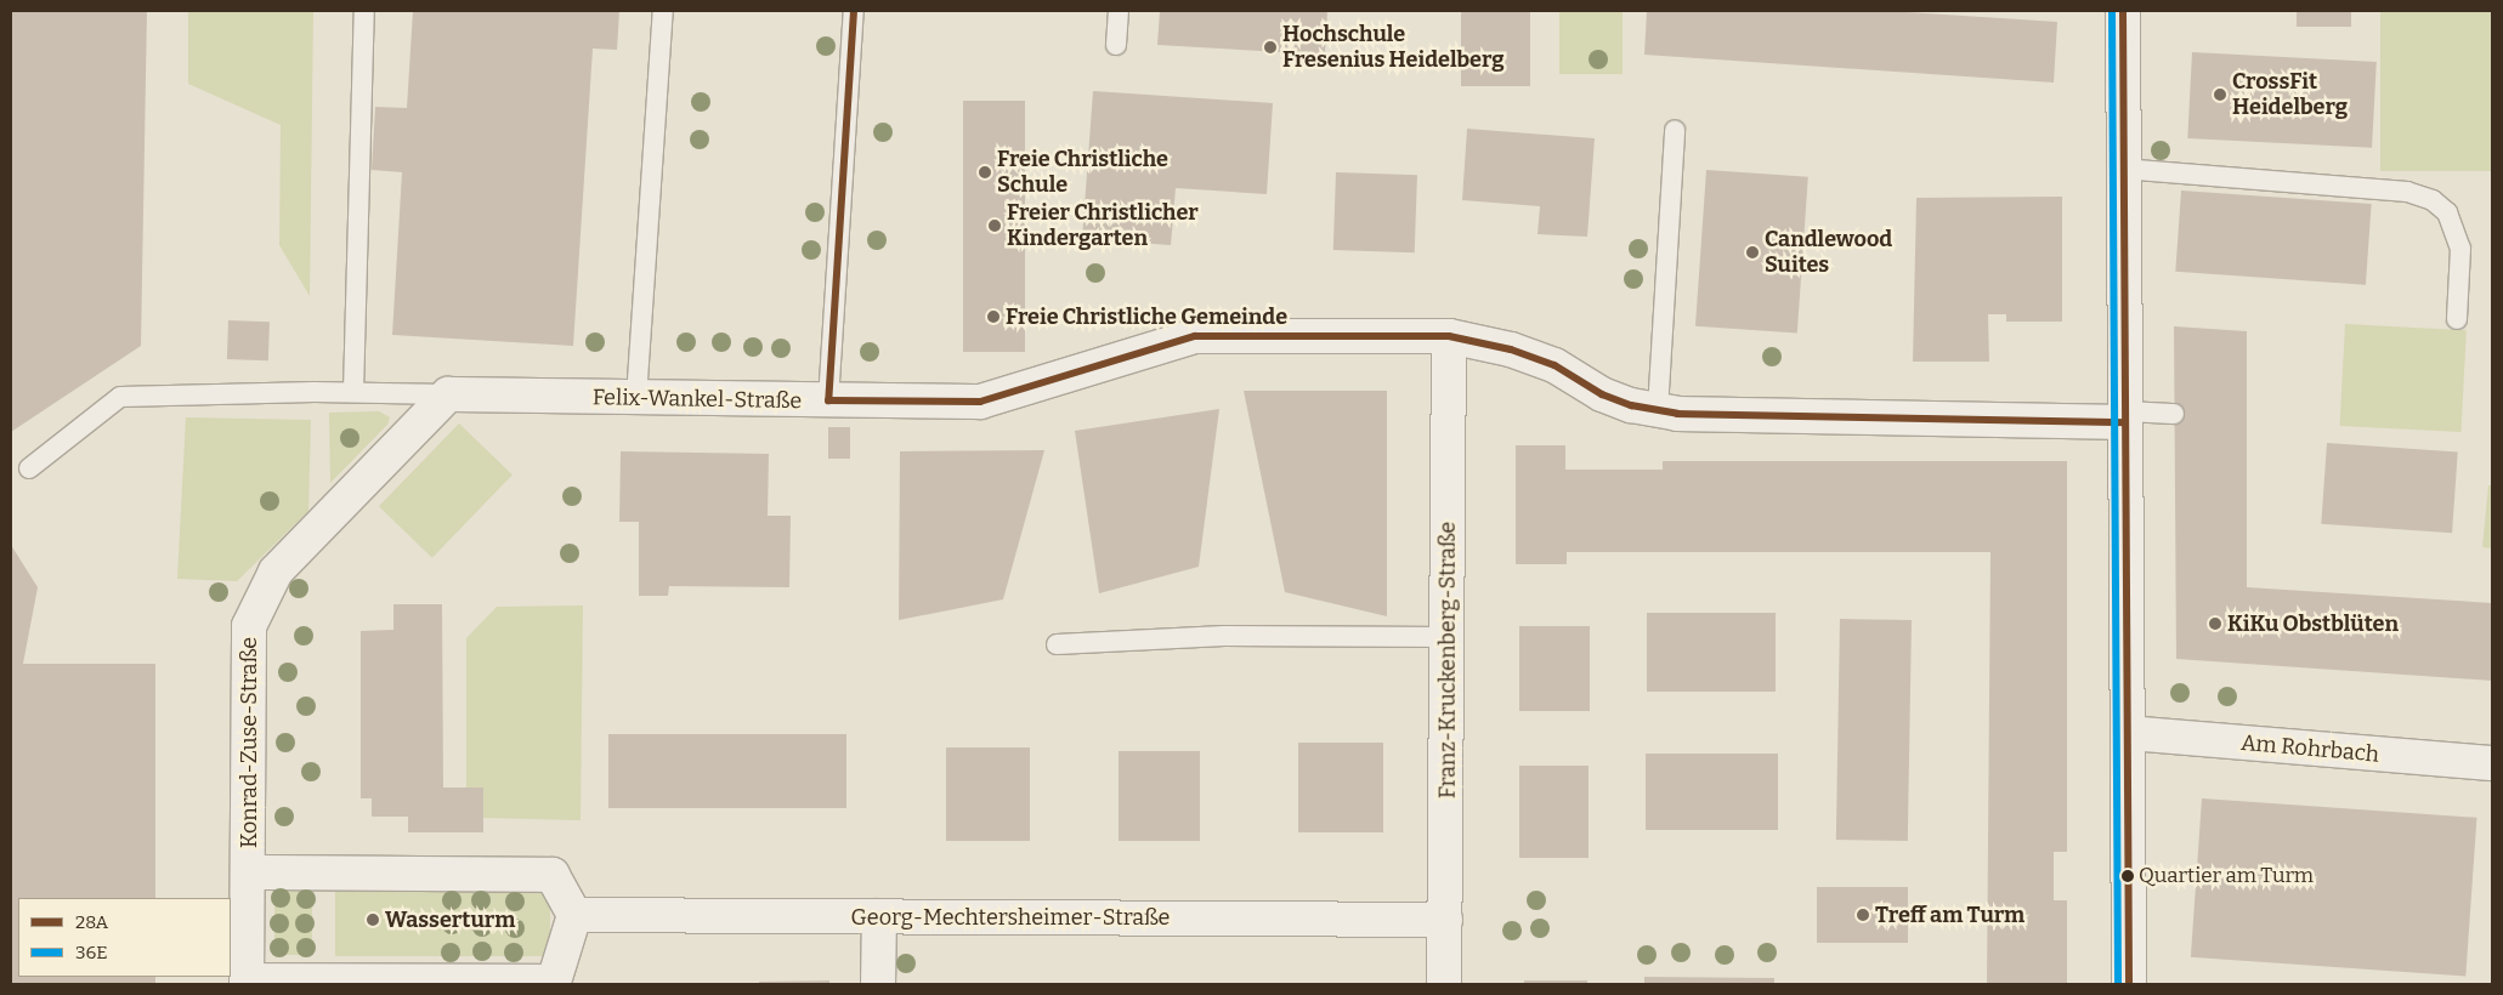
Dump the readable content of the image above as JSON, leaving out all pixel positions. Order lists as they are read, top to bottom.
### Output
{
  "streets": {
    "street": [
      "Felix-Wankel-Straße",
      "Franz-Kruckenberg-Straße",
      "Konrad-Zuse-Straße",
      "Am Rohrbach",
      "Georg-Mechtersheimer-Straße"
    ]
  },
  "crossings": [
    ["Felix-Wankel-Straße", "Franz-Kruckenberg-Straße"],
    ["Felix-Wankel-Straße", "Konrad-Zuse-Straße"],
    ["Franz-Kruckenberg-Straße", "Georg-Mechtersheimer-Straße"]
  ],
  "places": [
    "Hochschule Fresenius Heidelberg",
    "CrossFit Heidelberg",
    "Freie Christliche Schule",
    "Freier Christlicher Kindergarten",
    "Candlewood Suites",
    "Freie Christliche Gemeinde",
    "KiKu Obstblüten",
    "Quartier am Turm",
    "Treff am Turm",
    "Wasserturm"
  ],
  "lines": ["transit line 28A", "transit line 36E"],
  "legend": ["28A", "36E"]
}
